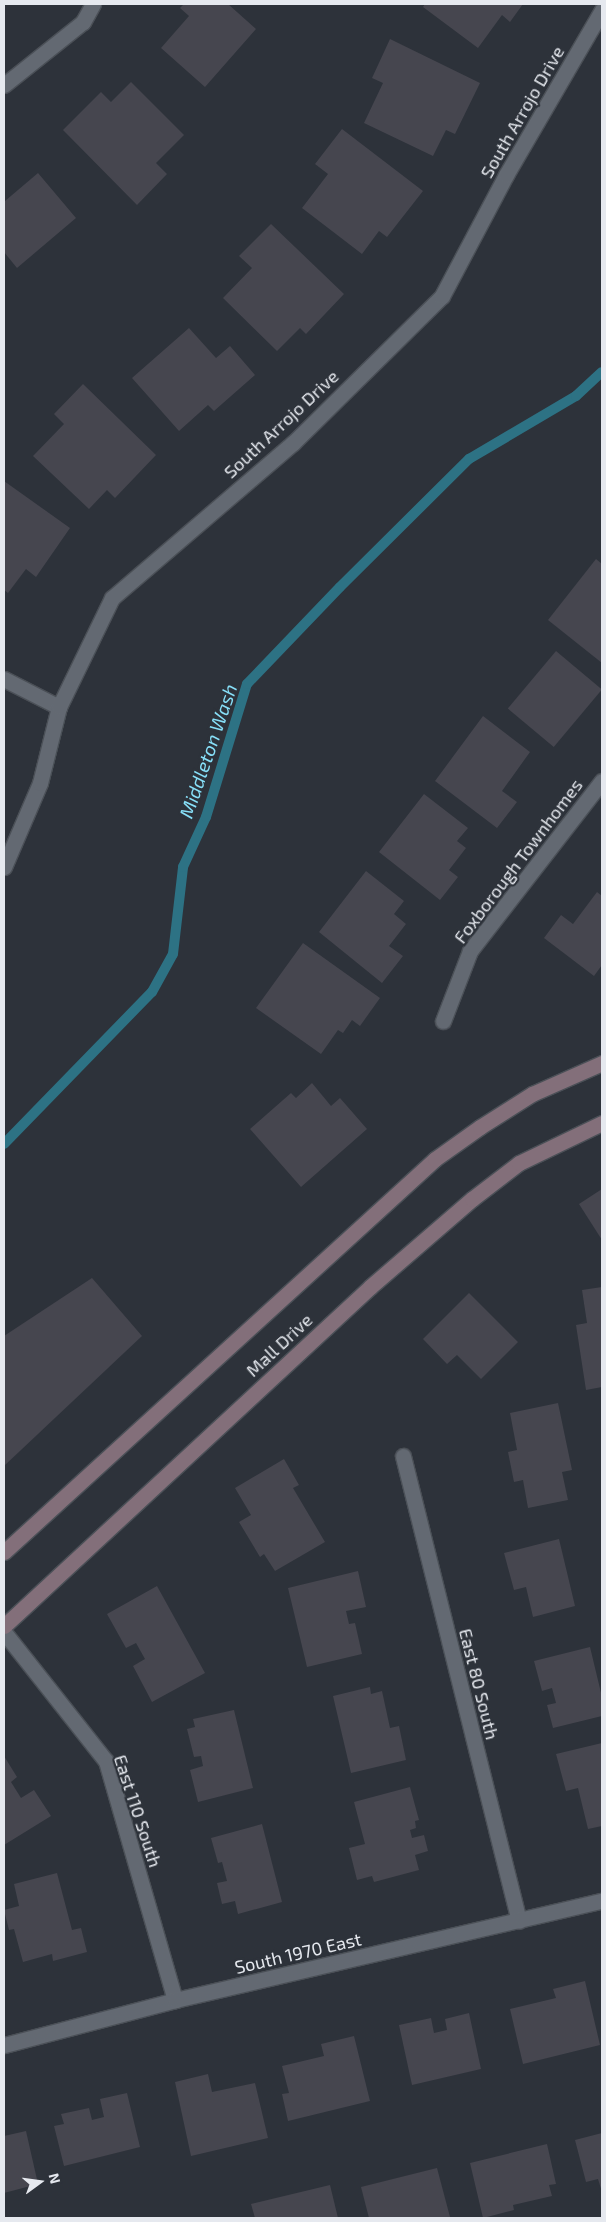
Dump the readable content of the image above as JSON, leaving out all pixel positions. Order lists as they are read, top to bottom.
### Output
{
  "streets": {
    "main road": ["Mall Drive"],
    "street": [
      "South Arrojo Drive",
      "Foxborough Townhomes",
      "East 80 South",
      "East 110 South",
      "South 1970 East"
    ]
  },
  "crossings": [
    ["East 80 South", "South 1970 East"],
    ["East 110 South", "South 1970 East"]
  ],
  "water": ["Middleton Wash"],
  "north": "right"
}
